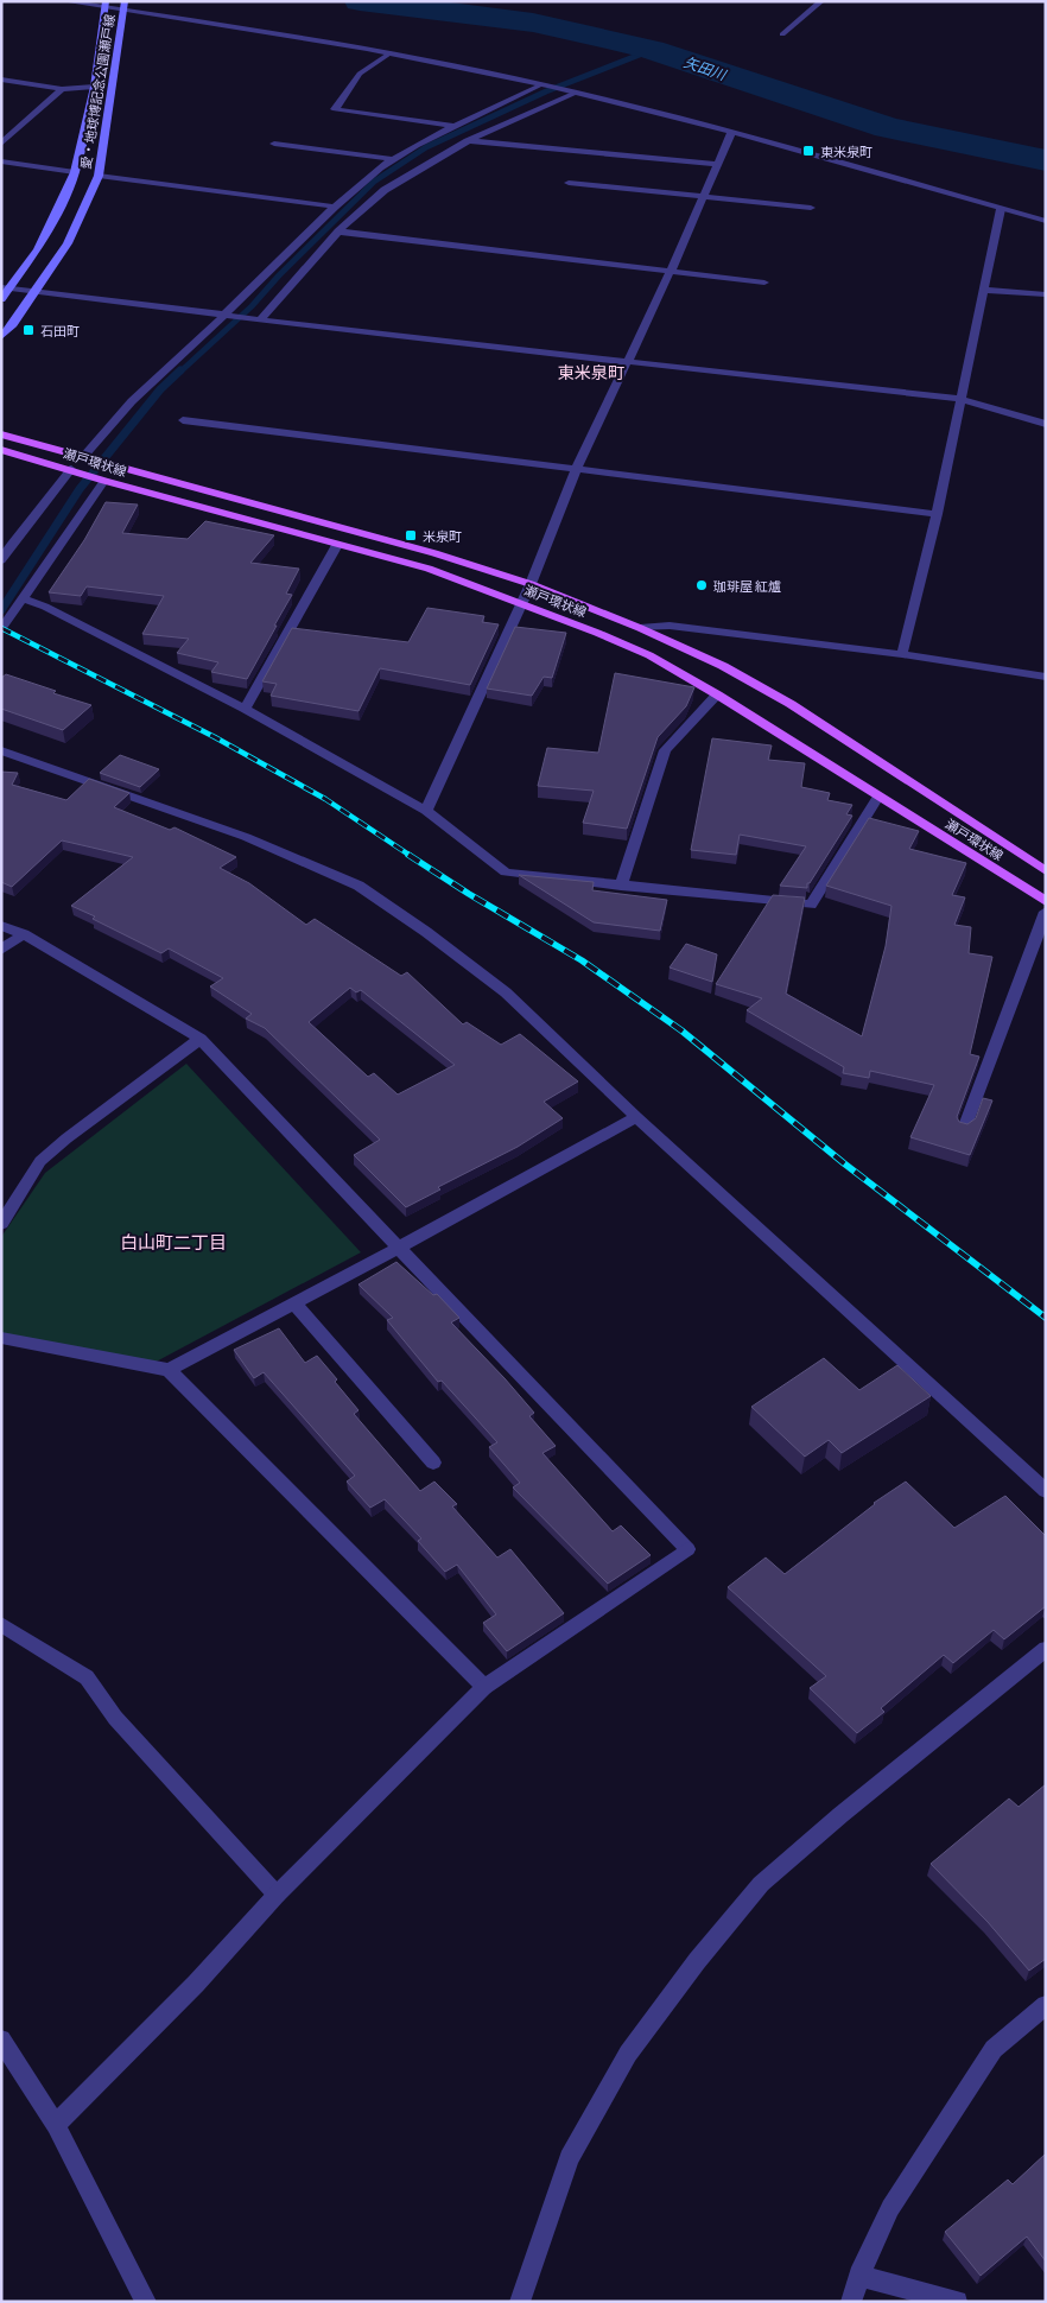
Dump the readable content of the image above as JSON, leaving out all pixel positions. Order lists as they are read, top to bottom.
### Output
{
  "streets": {
    "main road": ["愛・地球博記念公園瀬戸線", "瀬戸環状線"]
  },
  "districts": ["東米泉町", "白山町二丁目"],
  "water": ["矢田川"],
  "places": {
    "transit": ["東米泉町", "石田町", "米泉町"],
    "other": ["珈琲屋 紅爐"]
  }
}
